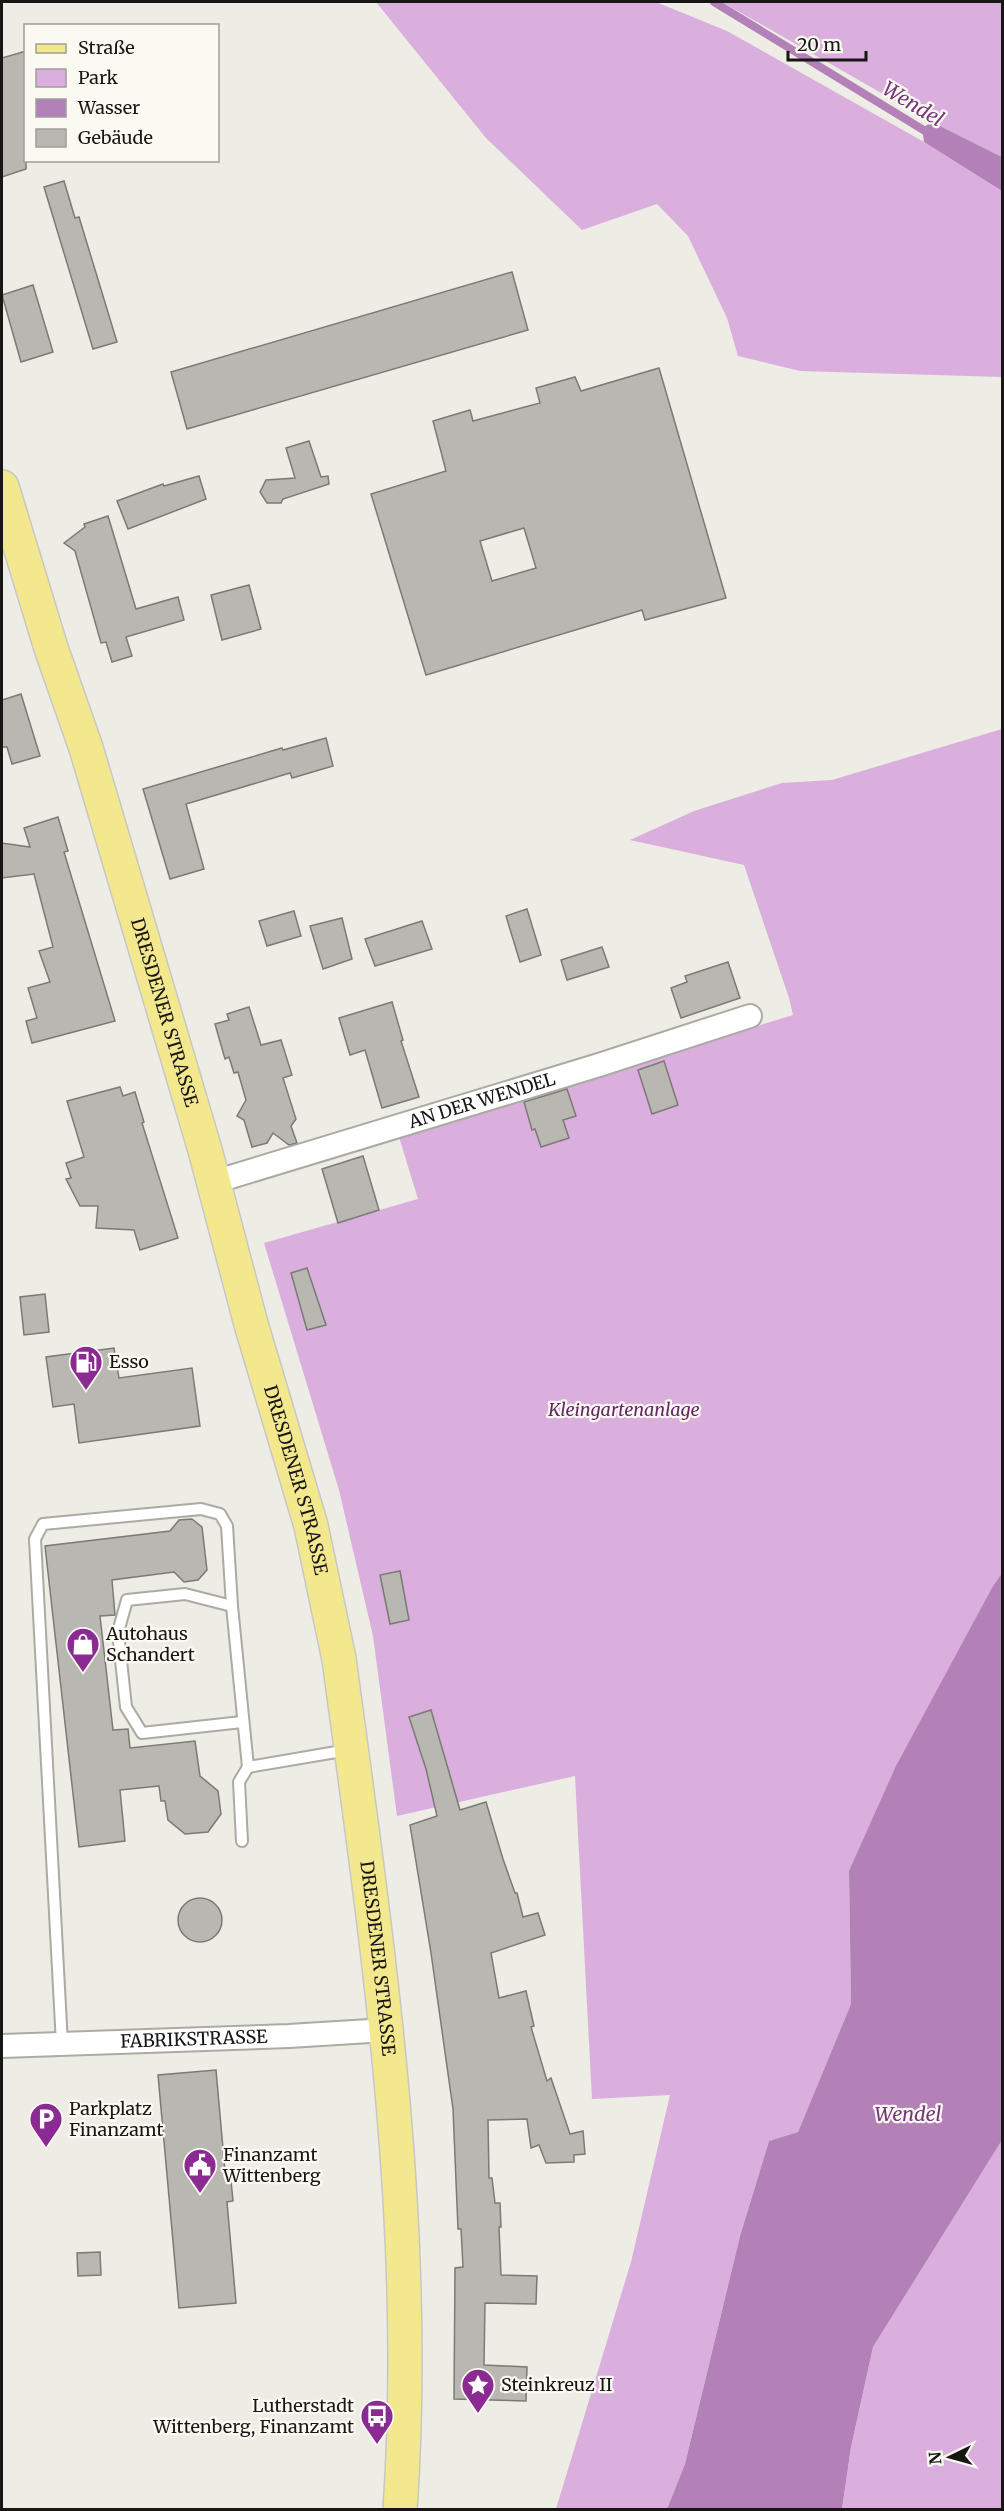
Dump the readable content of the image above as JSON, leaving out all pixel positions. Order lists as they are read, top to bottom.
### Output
{
  "streets": {
    "main road": ["DRESDENER STRASSE"],
    "street": ["AN DER WENDEL", "FABRIKSTRASSE"]
  },
  "crossings": [
    ["DRESDENER STRASSE", "AN DER WENDEL"],
    ["DRESDENER STRASSE", "FABRIKSTRASSE"]
  ],
  "water": ["Wendel"],
  "parks": ["Kleingartenanlage"],
  "places": {
    "fuel station": ["Esso"],
    "shop": ["Autohaus Schandert"],
    "parking": ["Parkplatz Finanzamt"],
    "public building": ["Finanzamt Wittenberg"],
    "place": ["Steinkreuz II"],
    "bus stop": ["Lutherstadt Wittenberg, Finanzamt"]
  },
  "legend": [
    "Straße",
    "Park",
    "Wasser",
    "Gebäude"
  ],
  "scale_bar": "20 m",
  "north": "left"
}
